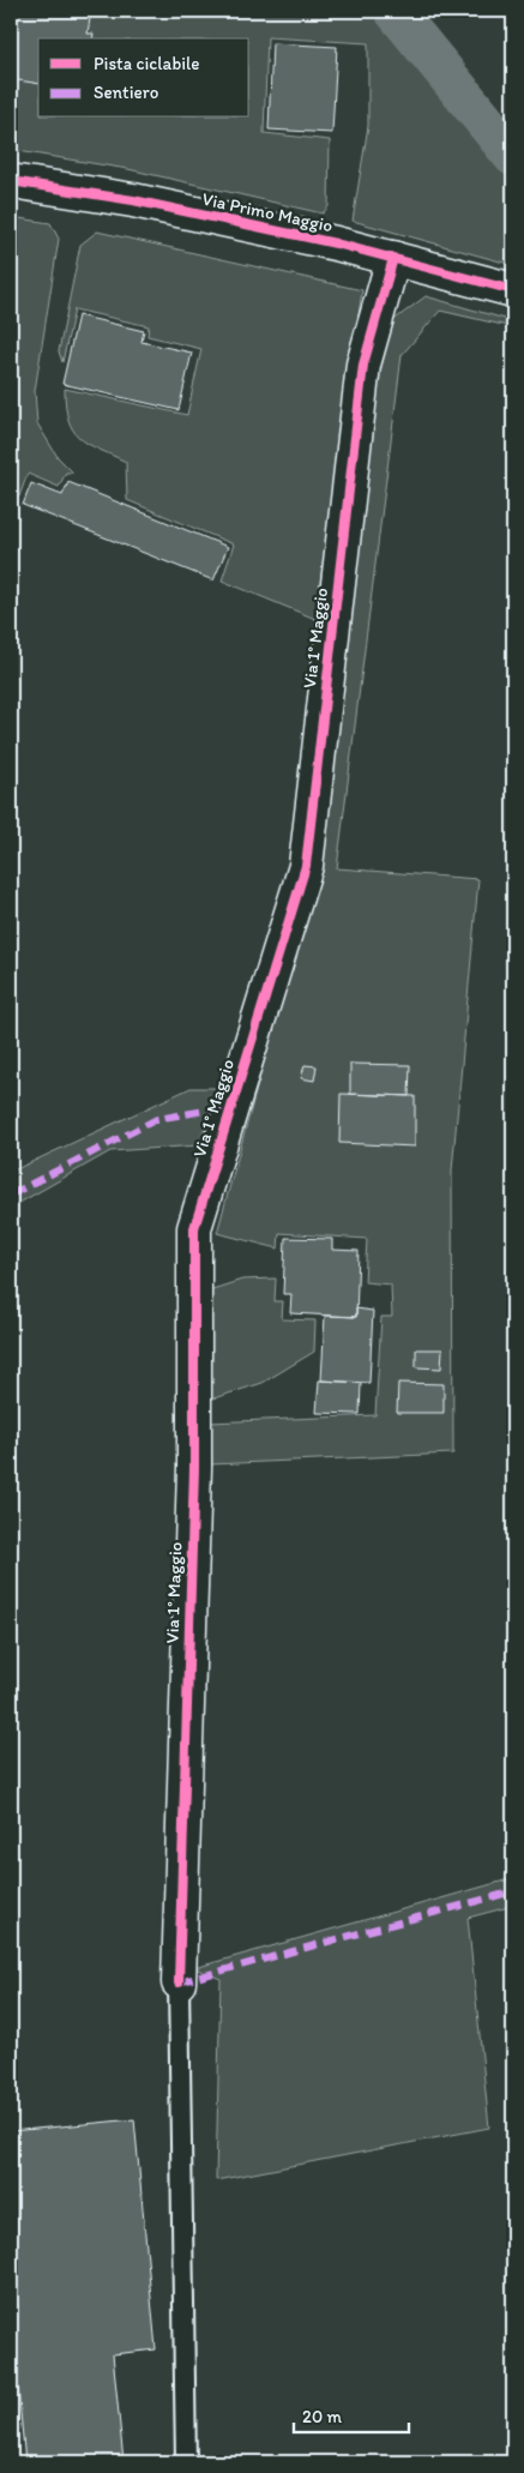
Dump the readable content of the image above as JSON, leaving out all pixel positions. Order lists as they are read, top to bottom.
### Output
{
  "streets": {
    "street": ["Via Primo Maggio", "Via 1° Maggio"]
  },
  "crossings": [
    ["Via Primo Maggio", "Via 1° Maggio"]
  ],
  "legend": ["Pista ciclabile", "Sentiero"],
  "scale_bar": "20 m"
}
